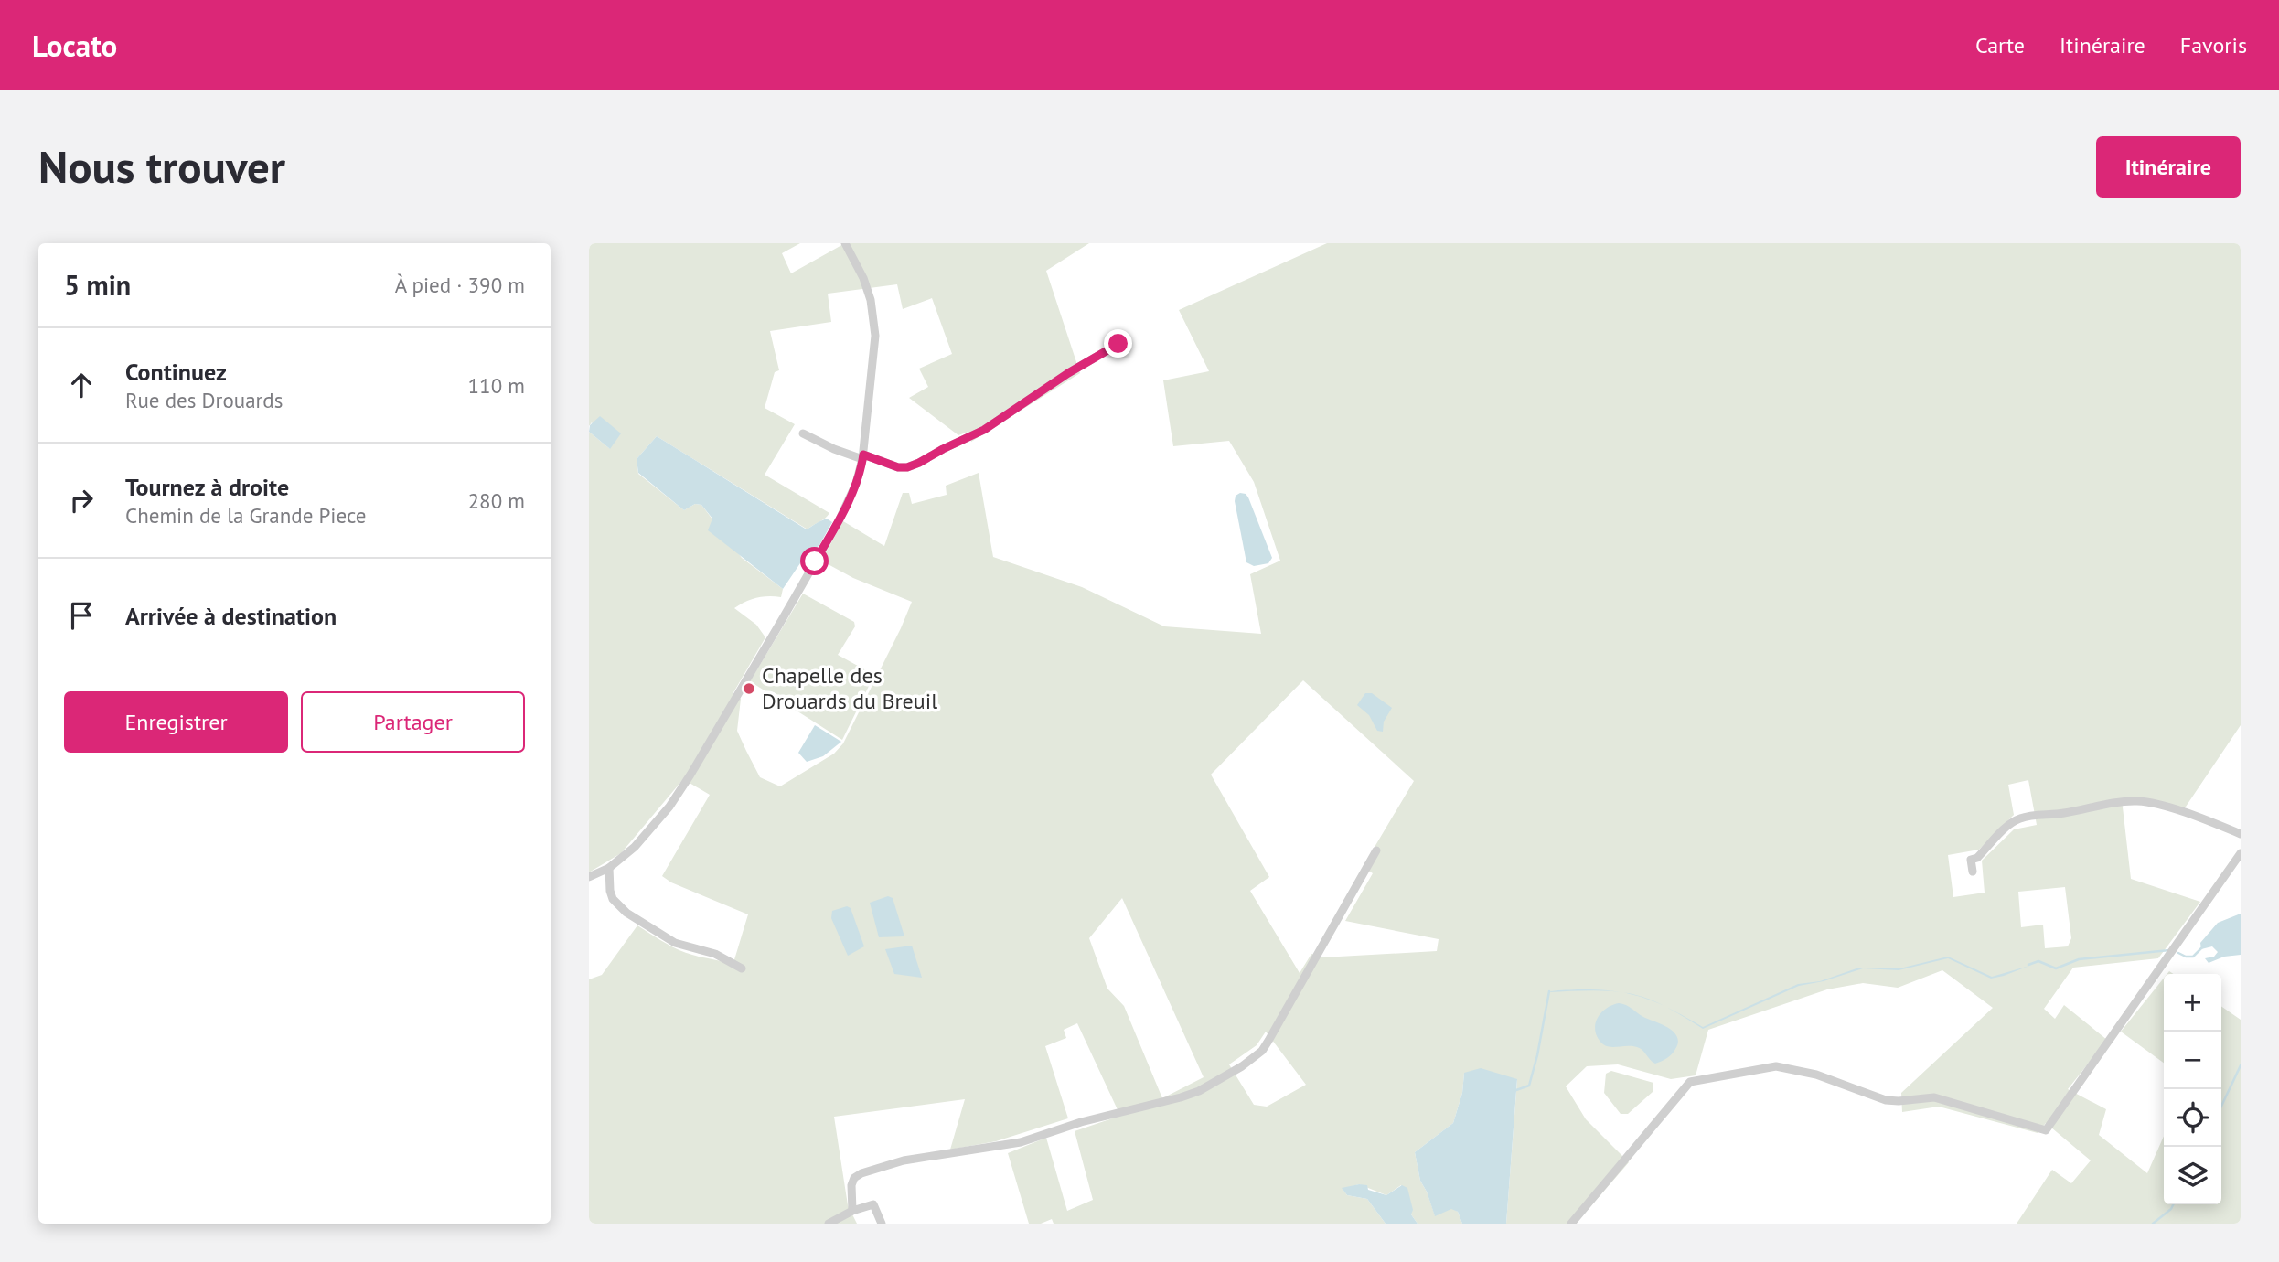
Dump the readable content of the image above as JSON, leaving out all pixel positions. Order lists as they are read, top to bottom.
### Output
{
  "places": ["Chapelle des Drouards du Breuil"],
  "page": {
    "header": "Locato",
    "nav": ["Carte", "Itinéraire", "Favoris"],
    "buttons": [
      "Itinéraire",
      ["Enregistrer", "Partager"]
    ],
    "title": "Nous trouver",
    "heading": ["5 min", "À pied · 390 m"],
    "list": [
      ["Continuez", "Rue des Drouards", "110 m"],
      ["Tournez à droite", "Chemin de la Grande Piece", "280 m"],
      "Arrivée à destination"
    ],
    "map_buttons": ["+", "−"]
  }
}
